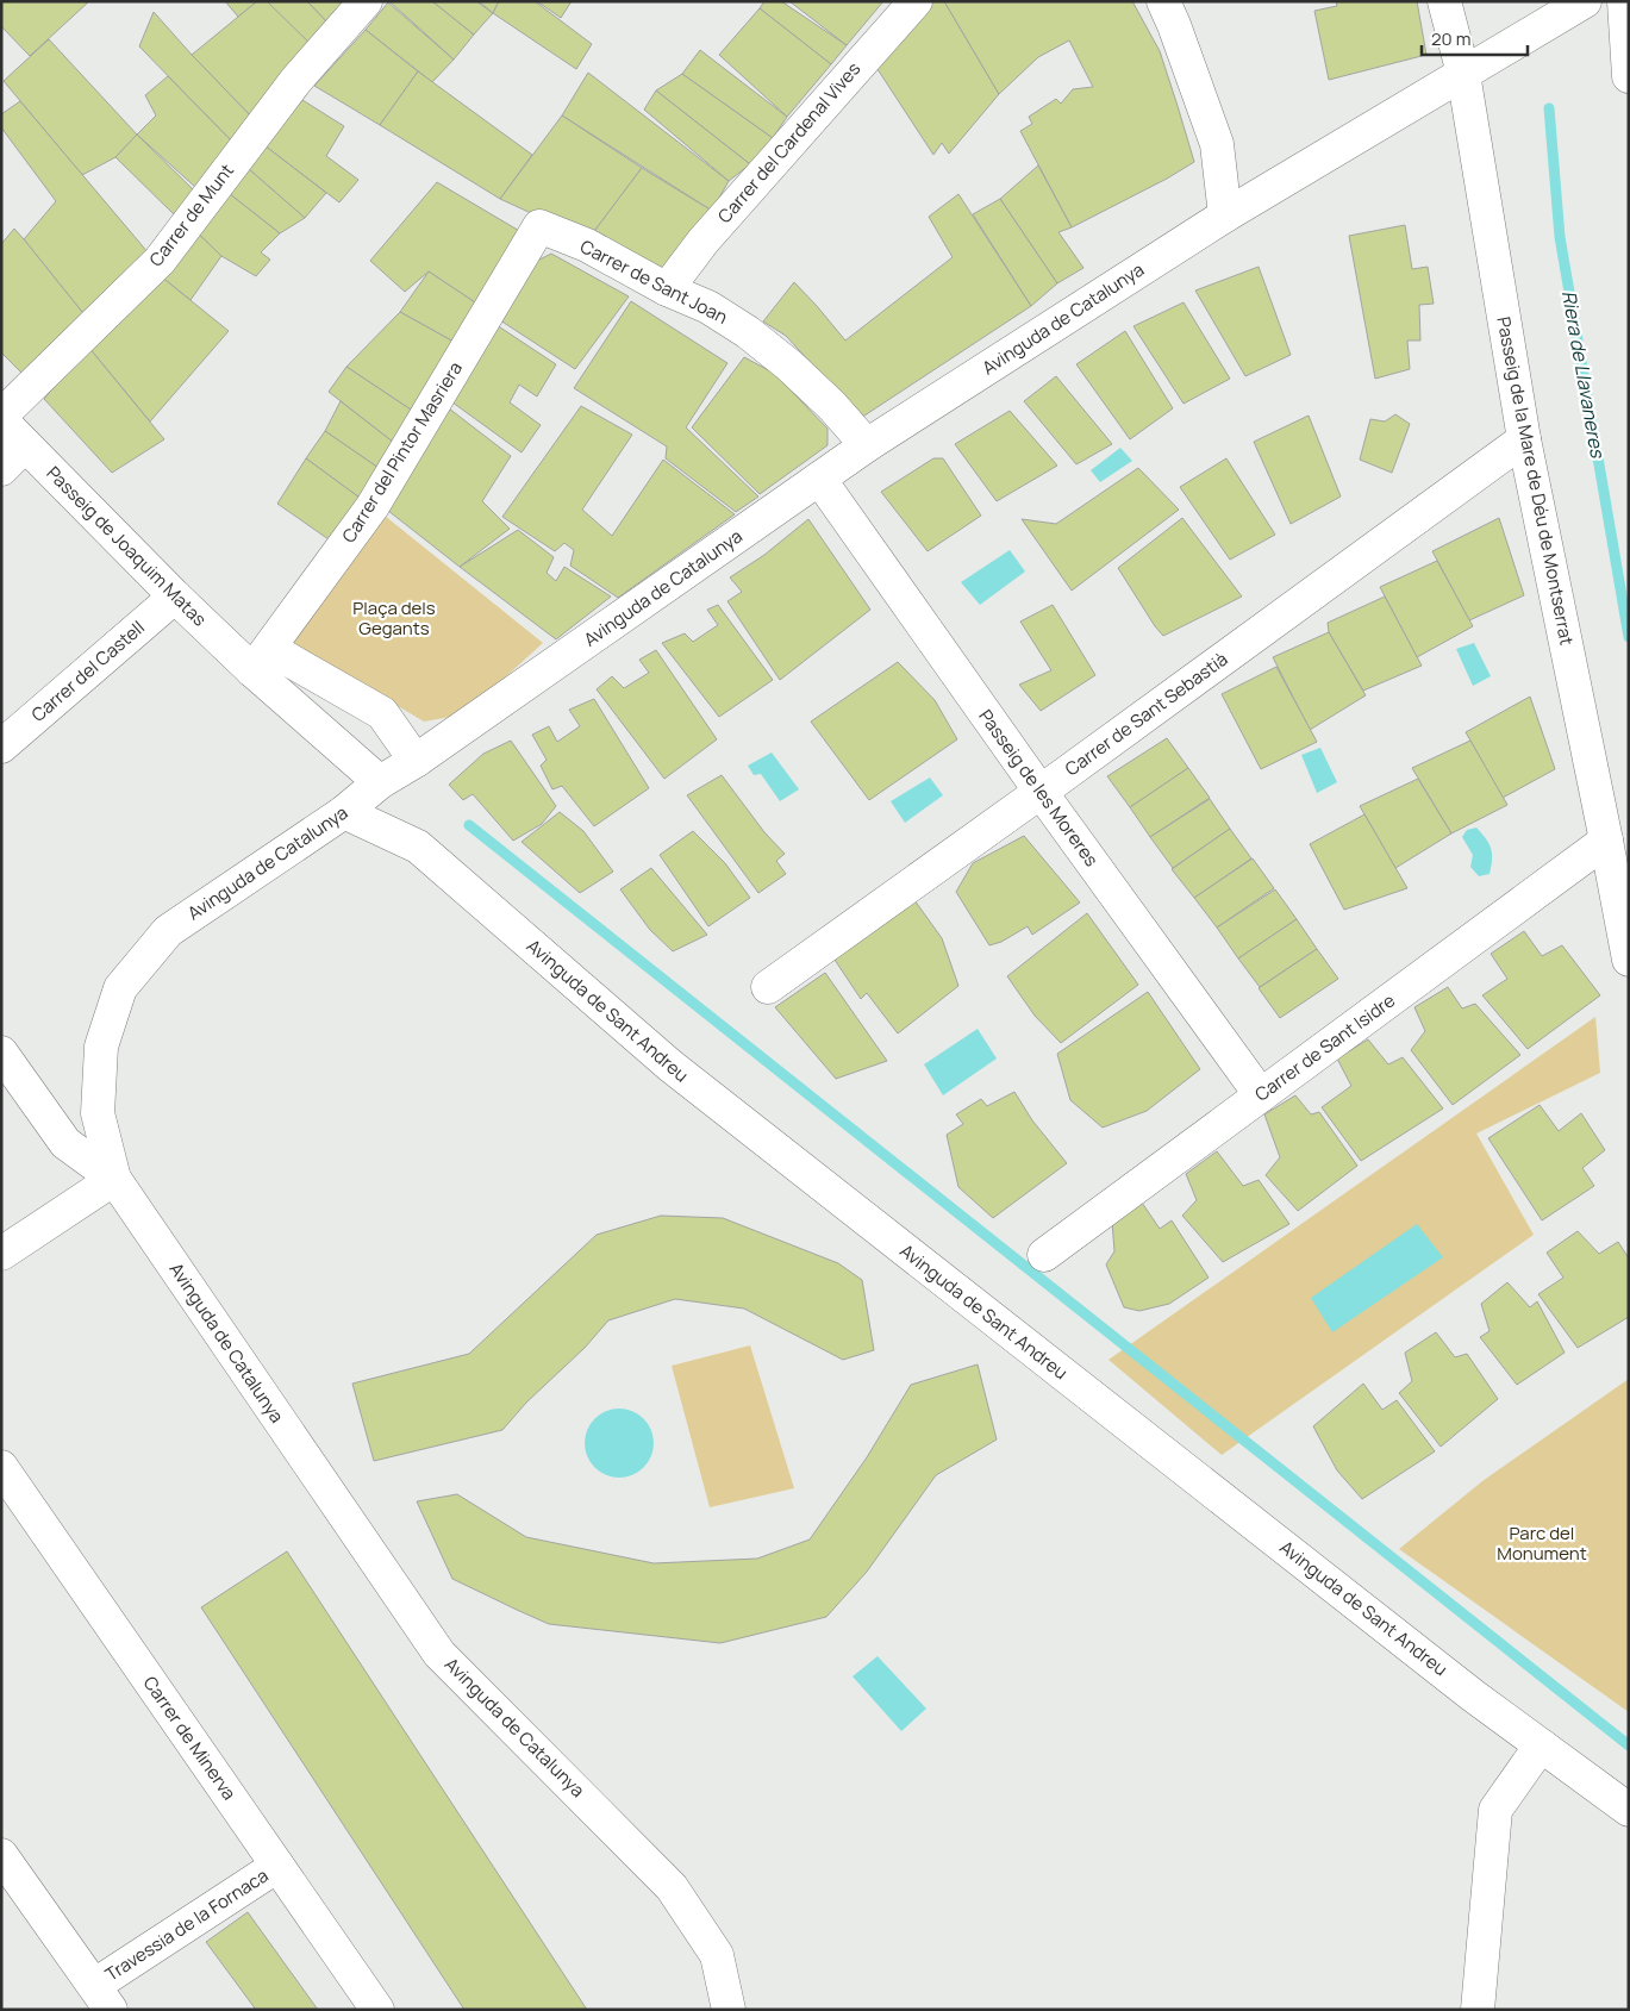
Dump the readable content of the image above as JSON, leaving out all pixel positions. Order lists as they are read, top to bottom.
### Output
{
  "streets": {
    "street": [
      "Carrer del Cardenal Vives",
      "Carrer de Munt",
      "Carrer de Sant Joan",
      "Avinguda de Catalunya",
      "Carrer del Pintor Masriera",
      "Passeig de la Mare de Déu de Montserrat",
      "Passeig de Joaquim Matas",
      "Carrer del Castell",
      "Carrer de Sant Sebastià",
      "Passeig de les Moreres",
      "Avinguda de Sant Andreu",
      "Carrer de Sant Isidre",
      "Carrer de Minerva",
      "Travessia de la Fornaca"
    ]
  },
  "crossings": [
    ["Carrer del Cardenal Vives", "Carrer de Sant Joan"],
    ["Carrer de Sant Joan", "Avinguda de Catalunya"],
    ["Carrer de Sant Joan", "Carrer del Pintor Masriera"],
    ["Avinguda de Catalunya", "Passeig de la Mare de Déu de Montserrat"],
    ["Avinguda de Catalunya", "Passeig de Joaquim Matas"],
    ["Avinguda de Catalunya", "Passeig de les Moreres"],
    ["Avinguda de Catalunya", "Avinguda de Sant Andreu"],
    ["Carrer del Pintor Masriera", "Passeig de Joaquim Matas"],
    ["Passeig de la Mare de Déu de Montserrat", "Carrer de Sant Sebastià"],
    ["Passeig de la Mare de Déu de Montserrat", "Carrer de Sant Isidre"],
    ["Passeig de Joaquim Matas", "Carrer del Castell"],
    ["Carrer de Sant Sebastià", "Passeig de les Moreres"],
    ["Passeig de les Moreres", "Carrer de Sant Isidre"],
    ["Carrer de Minerva", "Travessia de la Fornaca"]
  ],
  "water": ["Riera de Llavaneres"],
  "parks": ["Plaça dels Gegants", "Parc del Monument"],
  "scale_bar": "20 m"
}
